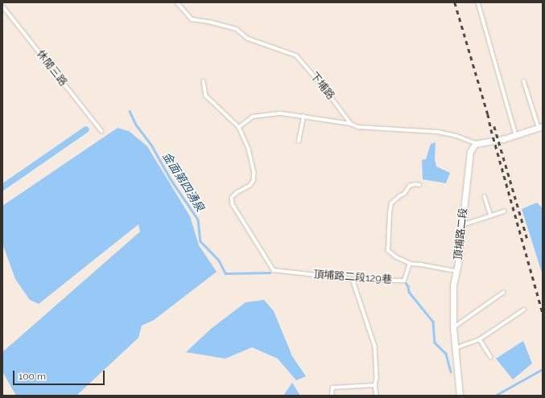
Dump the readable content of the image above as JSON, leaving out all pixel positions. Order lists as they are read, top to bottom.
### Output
{
  "streets": {
    "street": ["頂埔路二段"],
    "lane": ["休閒三路", "下埔路", "頂埔路二段129巷"]
  },
  "water": ["金面第四湧泉"],
  "scale_bar": "100 m"
}
